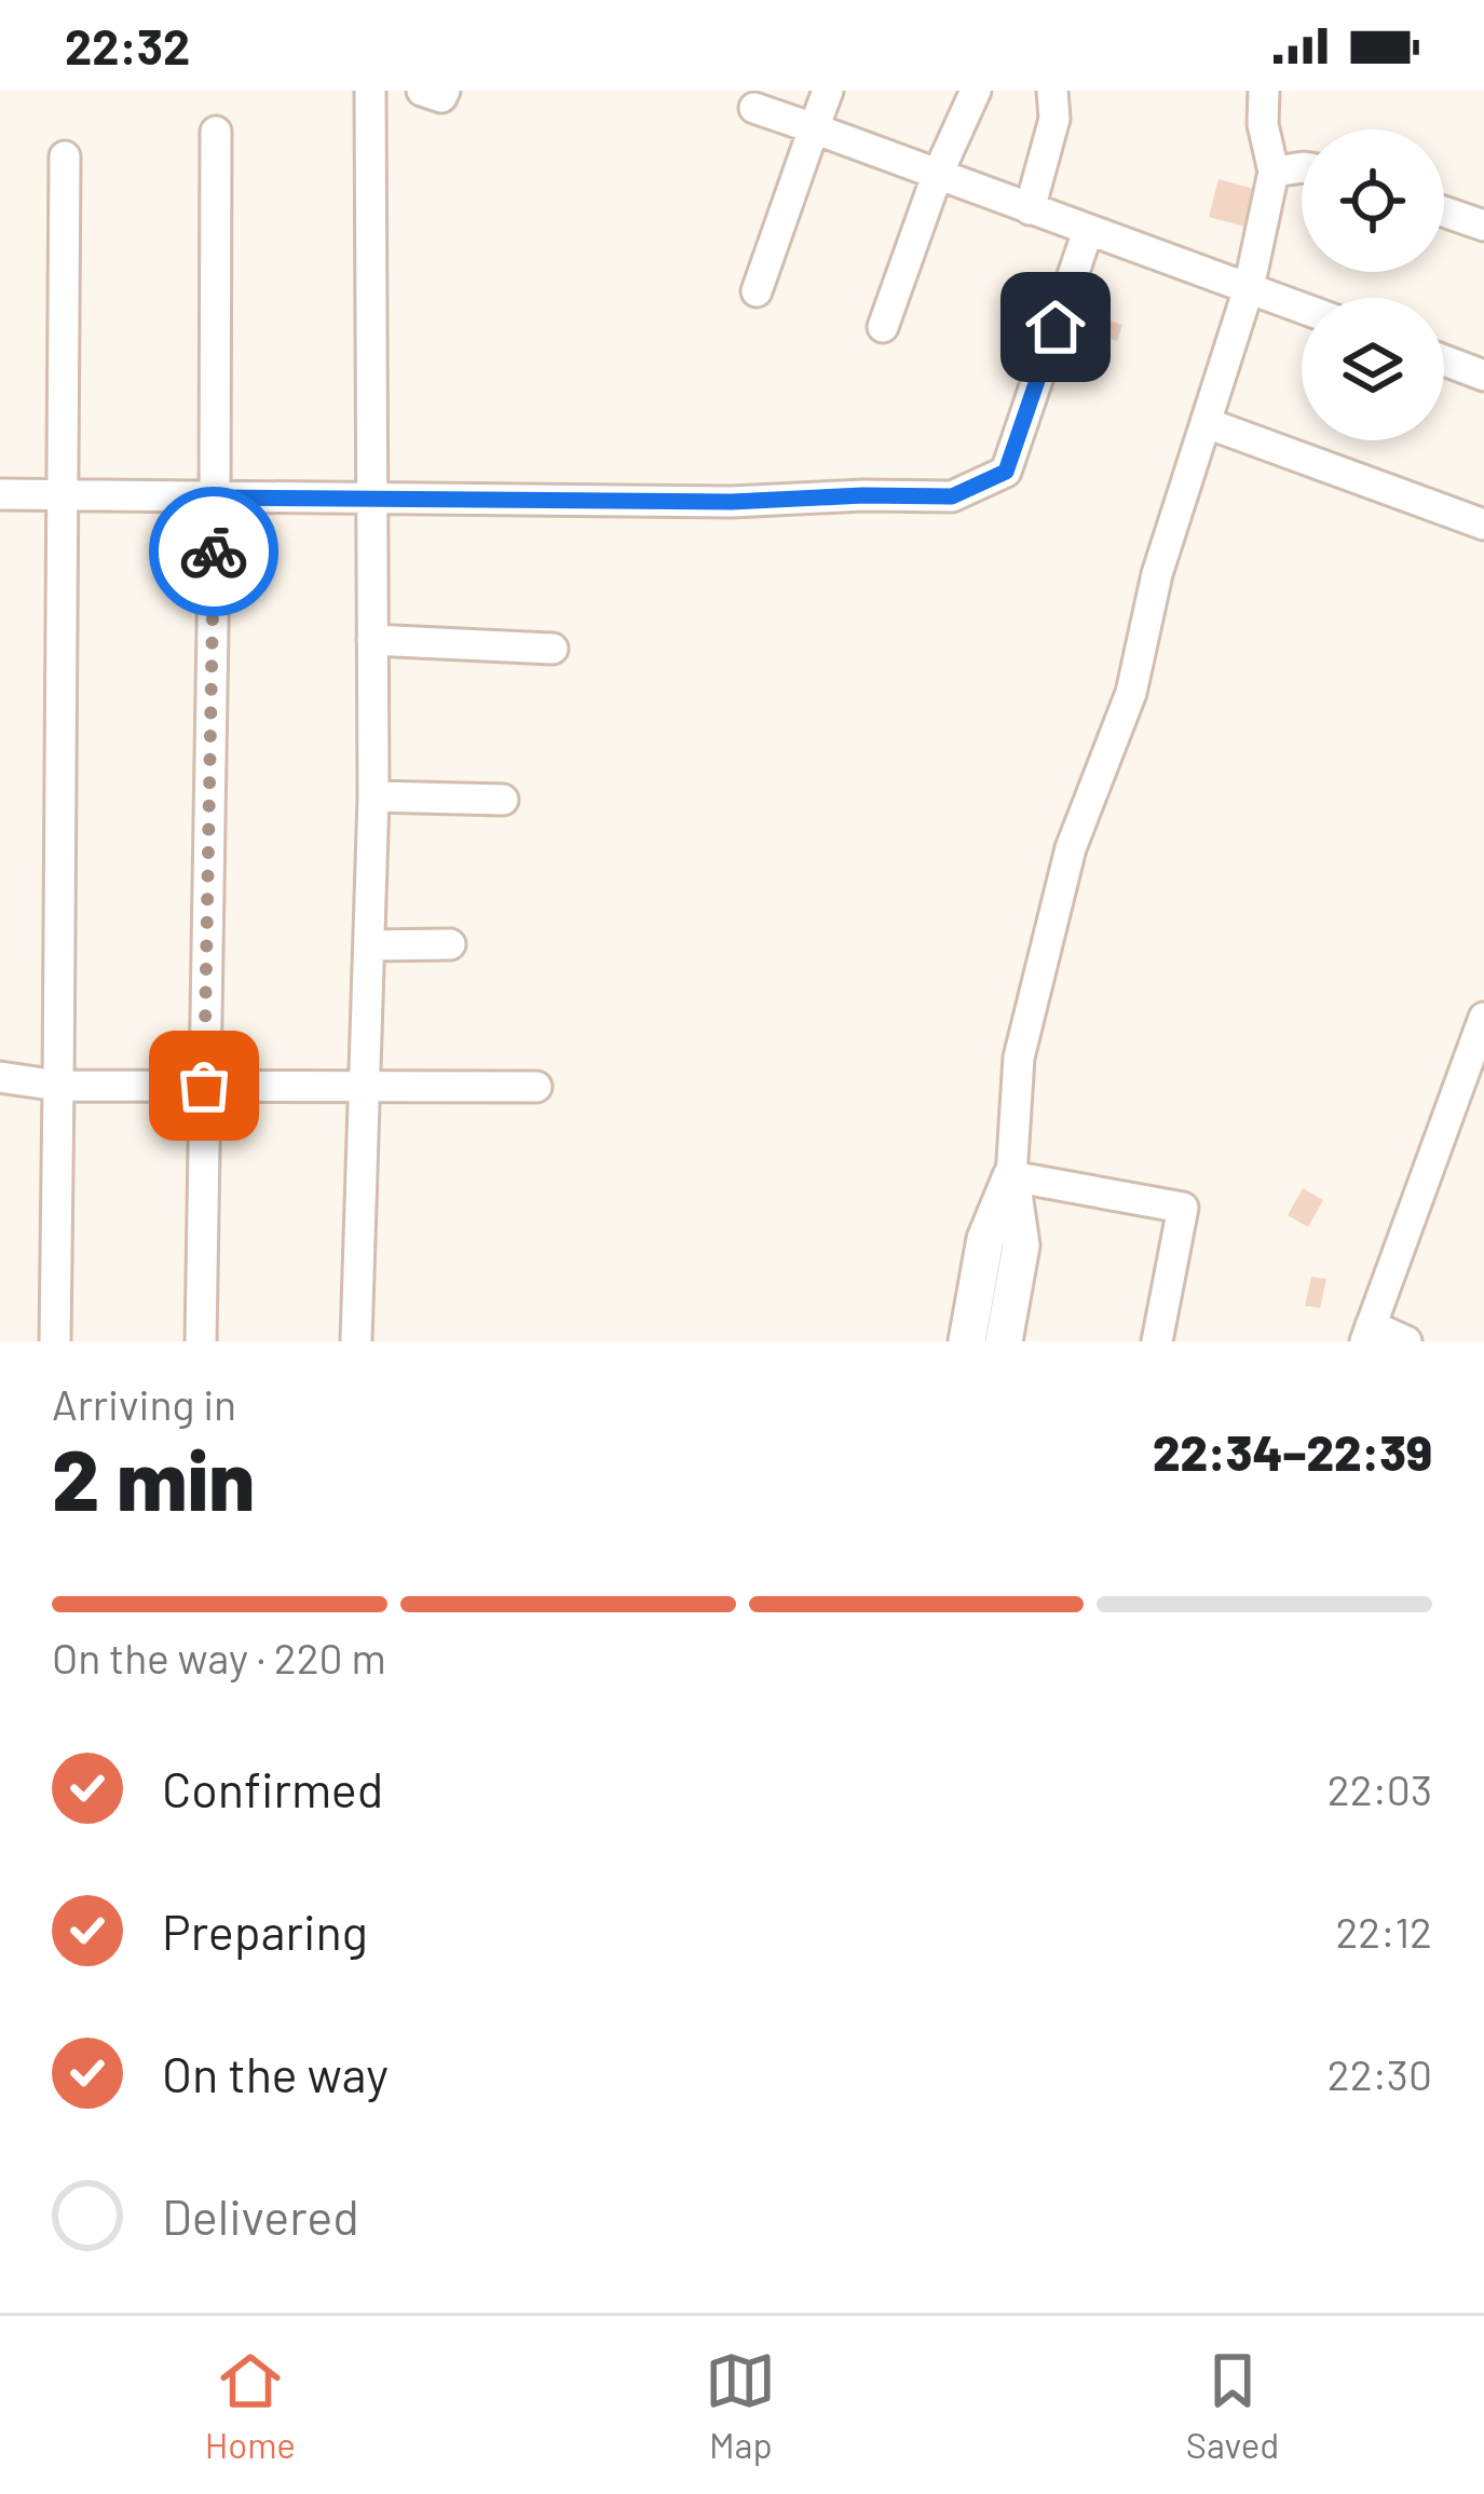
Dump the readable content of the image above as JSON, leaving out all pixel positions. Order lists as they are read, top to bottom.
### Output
{
  "page": {
    "status": "22:32",
    "heading": ["2 min", "Arriving in", "22:34–22:39"],
    "bar": "On the way · 220 m",
    "list": [
      ["Confirmed", "22:03"],
      ["Preparing", "22:12"],
      ["On the way", "22:30"],
      "Delivered"
    ],
    "tabs": ["Home", "Map", "Saved"]
  }
}
